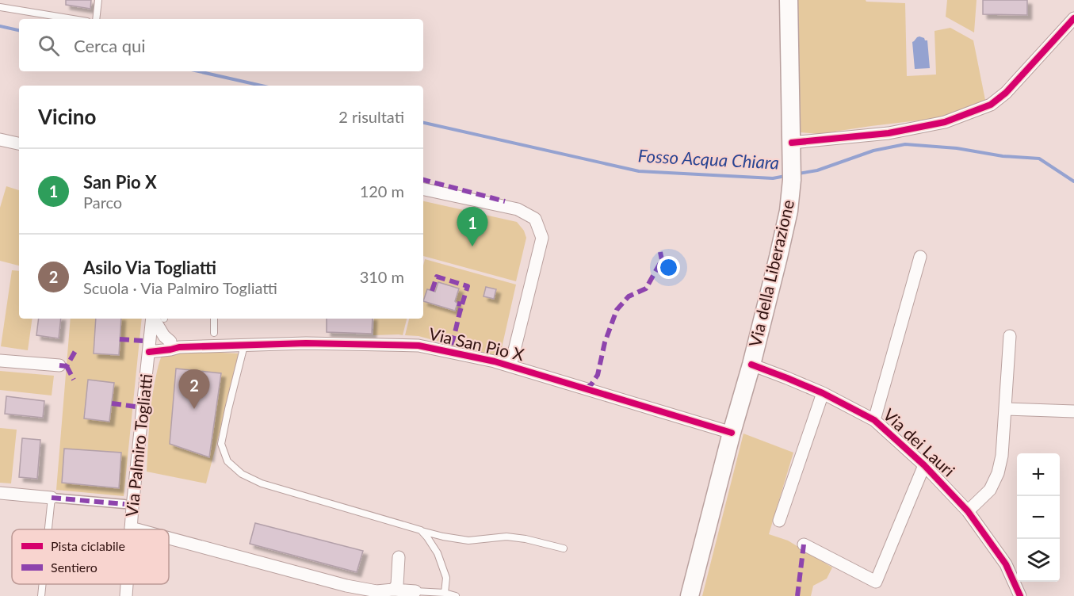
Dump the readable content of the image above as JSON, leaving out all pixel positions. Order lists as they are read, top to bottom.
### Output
{
  "streets": {
    "main road": ["Via della Liberazione"],
    "street": ["Via San Pio X", "Via dei Lauri", "Via Palmiro Togliatti"]
  },
  "crossings": [
    ["Via della Liberazione", "Via San Pio X"],
    ["Via della Liberazione", "Via dei Lauri"],
    ["Via San Pio X", "Via Palmiro Togliatti"]
  ],
  "water": ["Fosso Acqua Chiara"],
  "legend": ["Pista ciclabile", "Sentiero"],
  "page": {
    "search": "Cerca qui",
    "heading": ["Vicino", "2 risultati"],
    "list": [
      {
        "mark": "1",
        "name": "San Pio X",
        "note": "Parco",
        "value": "120 m"
      },
      {
        "mark": "2",
        "name": "Asilo Via Togliatti",
        "note": "Scuola · Via Palmiro Togliatti",
        "value": "310 m"
      }
    ],
    "pins": ["1", "2"],
    "map_buttons": ["+", "−"]
  }
}
